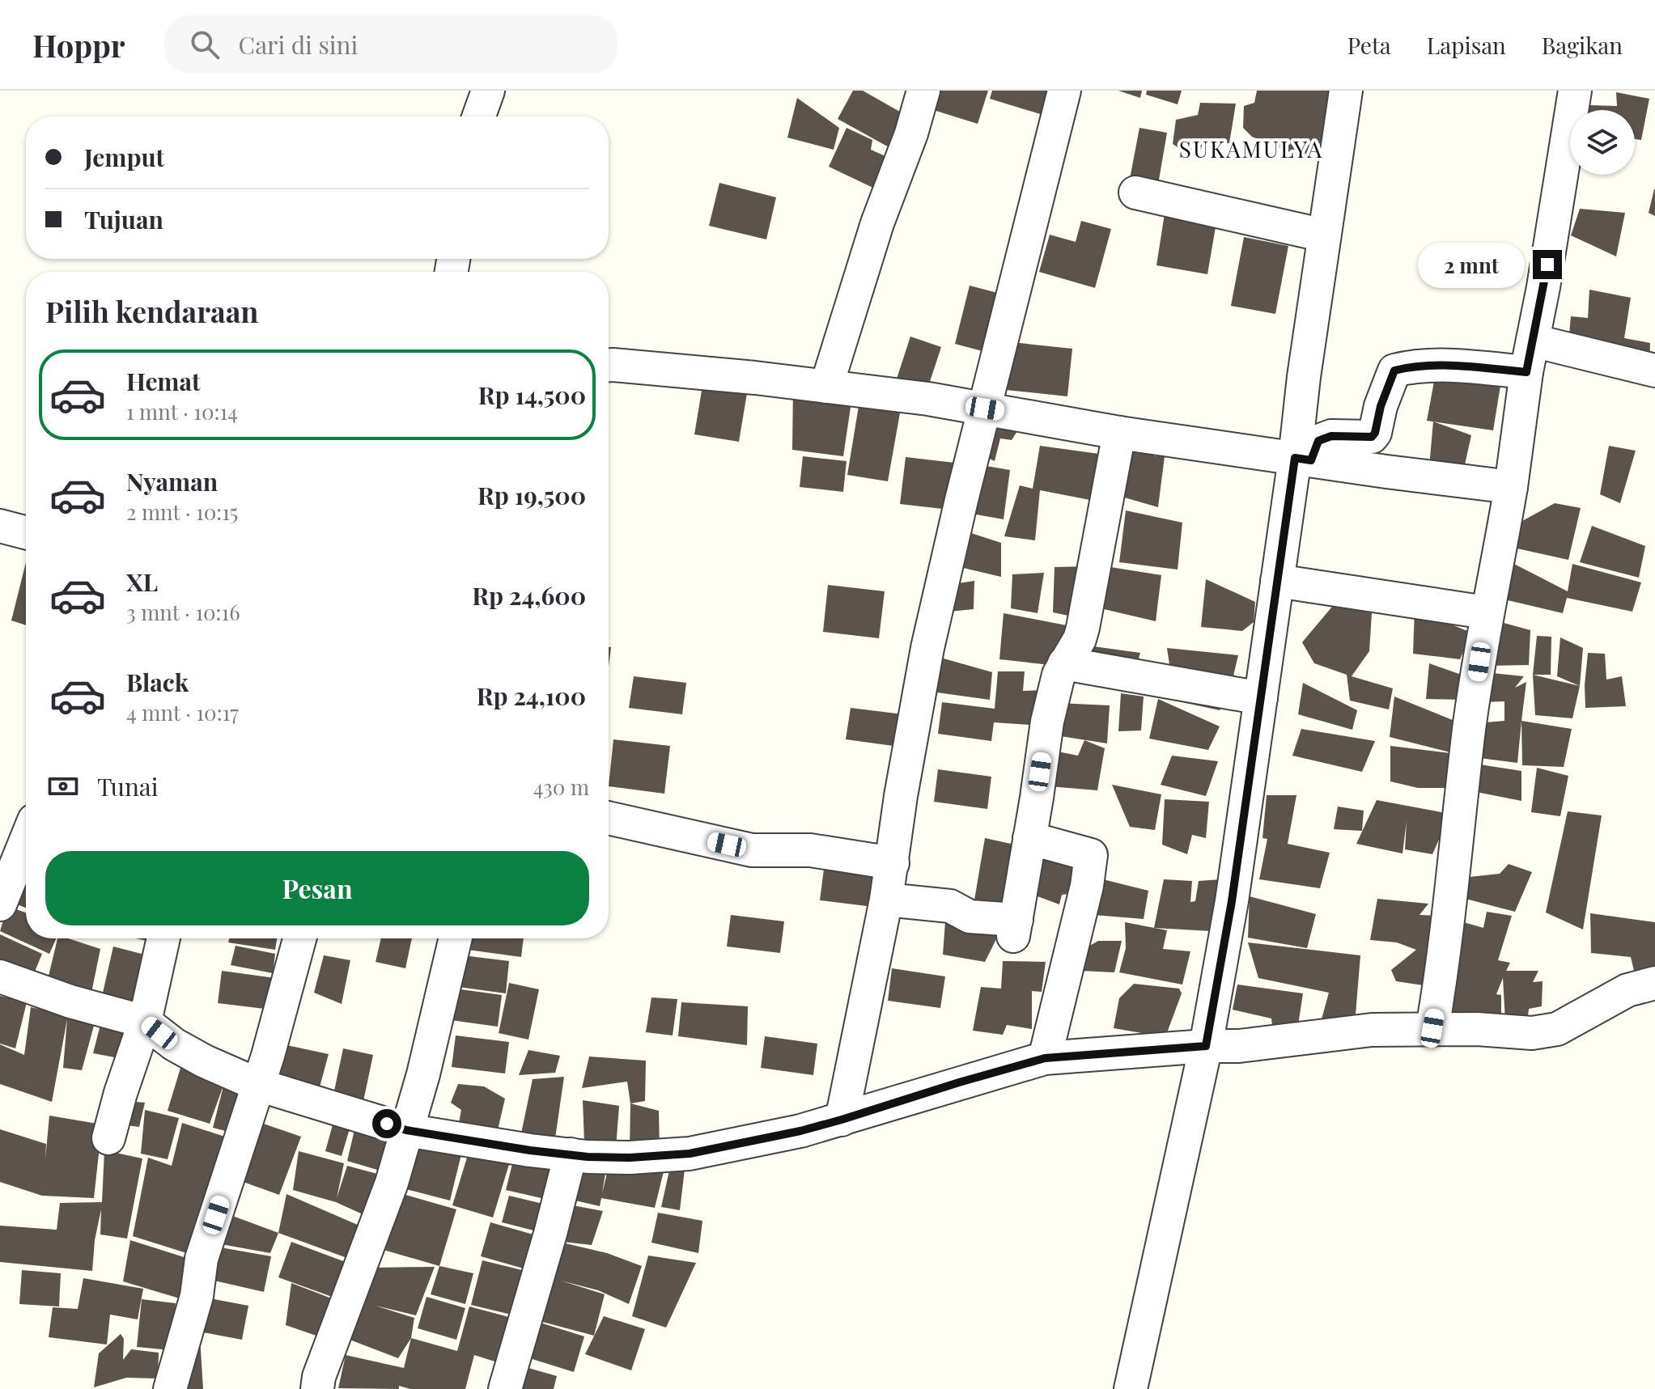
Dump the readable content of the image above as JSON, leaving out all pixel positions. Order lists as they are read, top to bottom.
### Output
{
  "districts": ["SUKAMULYA"],
  "page": {
    "header": "Hoppr",
    "search": "Cari di sini",
    "nav": ["Peta", "Lapisan", "Bagikan"],
    "banner": ["Jemput", "Tujuan"],
    "bubble": "2 mnt",
    "heading": "Pilih kendaraan",
    "list": [
      {
        "name": "Hemat",
        "note": "1 mnt · 10:14",
        "value": "Rp 14,500"
      },
      {
        "name": "Nyaman",
        "note": "2 mnt · 10:15",
        "value": "Rp 19,500"
      },
      {
        "name": "XL",
        "note": "3 mnt · 10:16",
        "value": "Rp 24,600"
      },
      {
        "name": "Black",
        "note": "4 mnt · 10:17",
        "value": "Rp 24,100"
      }
    ],
    "pay": ["Tunai", "430 m"],
    "buttons": "Pesan"
  }
}
